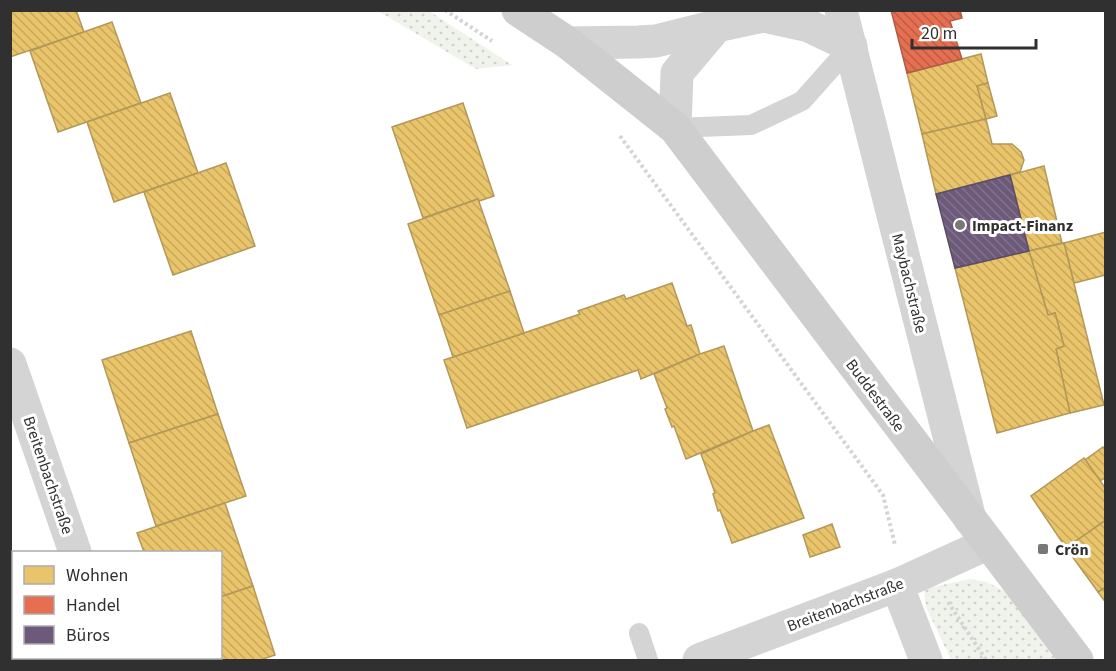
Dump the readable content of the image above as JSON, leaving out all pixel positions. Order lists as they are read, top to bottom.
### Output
{
  "streets": {
    "main road": ["Buddestraße"],
    "street": ["Maybachstraße", "Breitenbachstraße"]
  },
  "crossings": [
    ["Maybachstraße", "Buddestraße"],
    ["Maybachstraße", "Breitenbachstraße"],
    ["Buddestraße", "Breitenbachstraße"]
  ],
  "places": {
    "other": ["Impact-Finanz"],
    "transit": ["Crön"]
  },
  "legend": ["Wohnen", "Handel", "Büros"],
  "scale_bar": "20 m"
}
